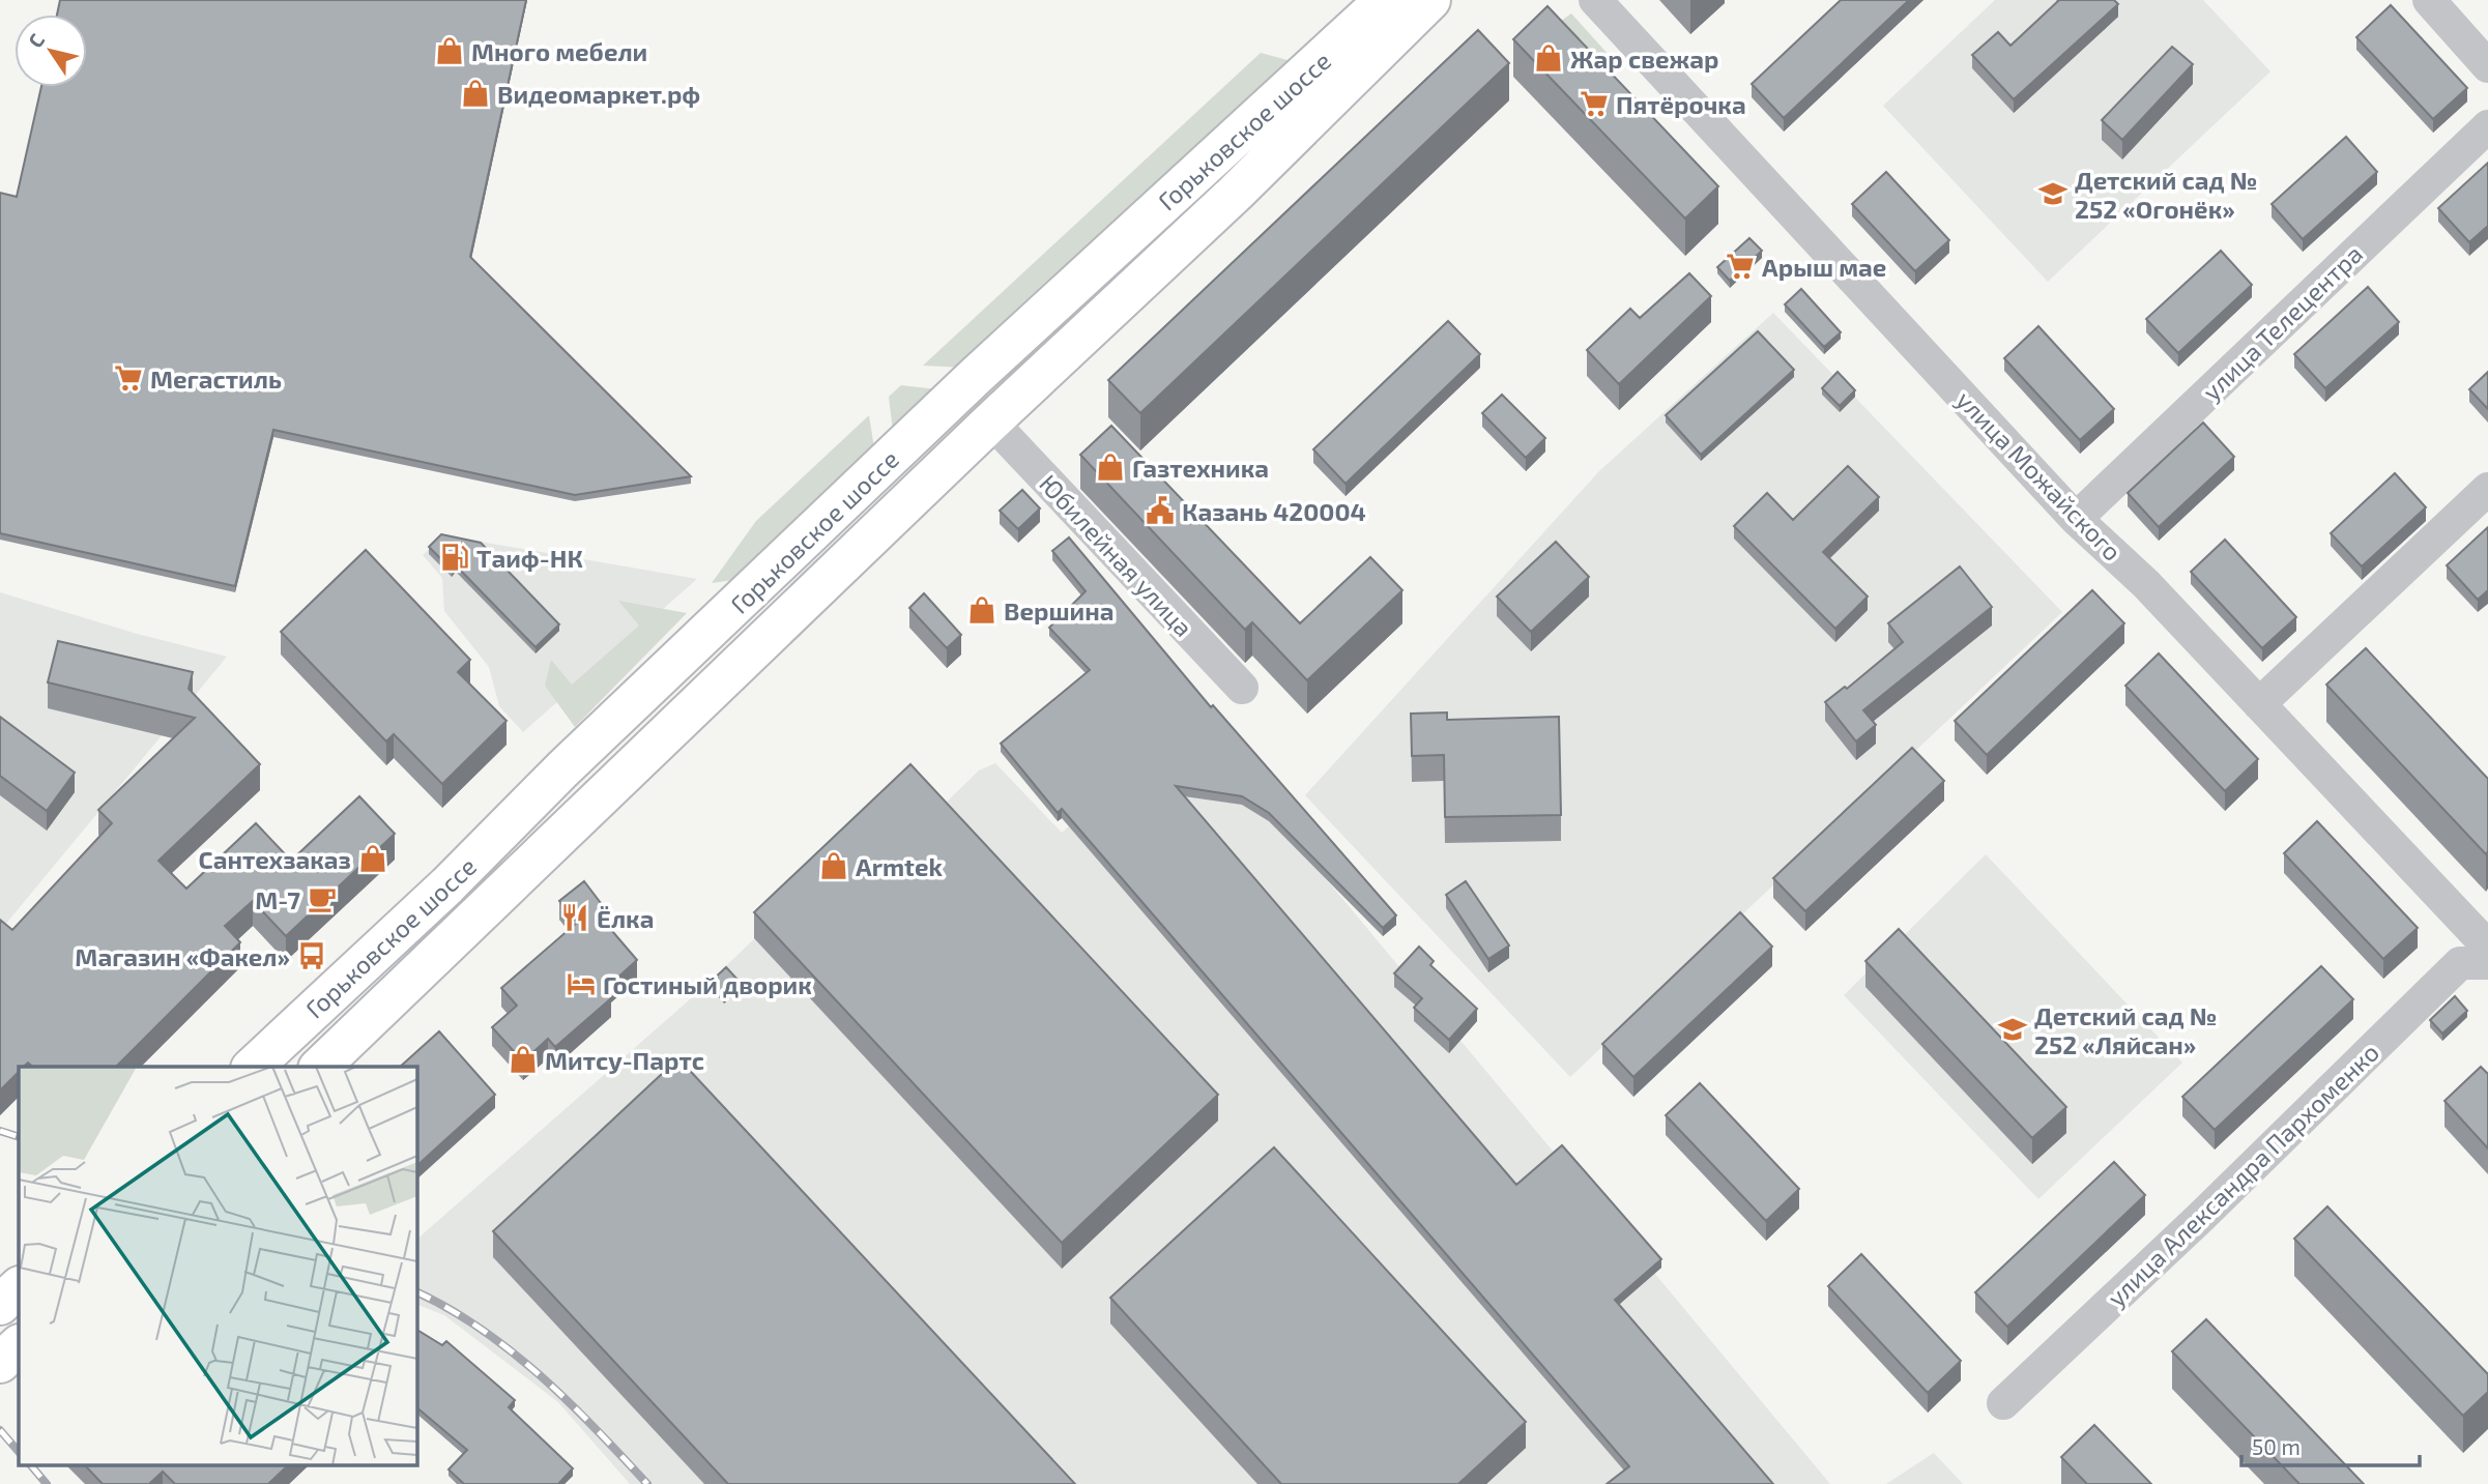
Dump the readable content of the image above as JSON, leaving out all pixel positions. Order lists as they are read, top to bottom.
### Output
{
  "streets": {
    "main road": ["Горьковское шоссе"],
    "street": [
      "улица Телецентра",
      "улица Можайского",
      "Юбилейная улица",
      "улица Александра Пархоменко"
    ]
  },
  "crossings": [
    ["Горьковское шоссе", "Юбилейная улица"],
    ["улица Телецентра", "улица Можайского"]
  ],
  "places": {
    "shop": [
      "Много мебели",
      "Жар свежар",
      "Видеомаркет.рф",
      "Газтехника",
      "Вершина",
      "Сантехзаказ",
      "Armtek",
      "Митсу-Партс"
    ],
    "supermarket": ["Пятёрочка", "Арыш мае", "Мегастиль"],
    "school or university": ["Детский сад № 252 «Огонёк»", "Детский сад № 252 «Ляйсан»"],
    "public building": ["Казань 420004"],
    "fuel station": ["Таиф-НК"],
    "cafe": ["М-7"],
    "restaurant": ["Ёлка"],
    "bus stop": ["Магазин «Факел»"],
    "hotel": ["Гостиный дворик"]
  },
  "scale_bar": "50 m",
  "north": "top left"
}
